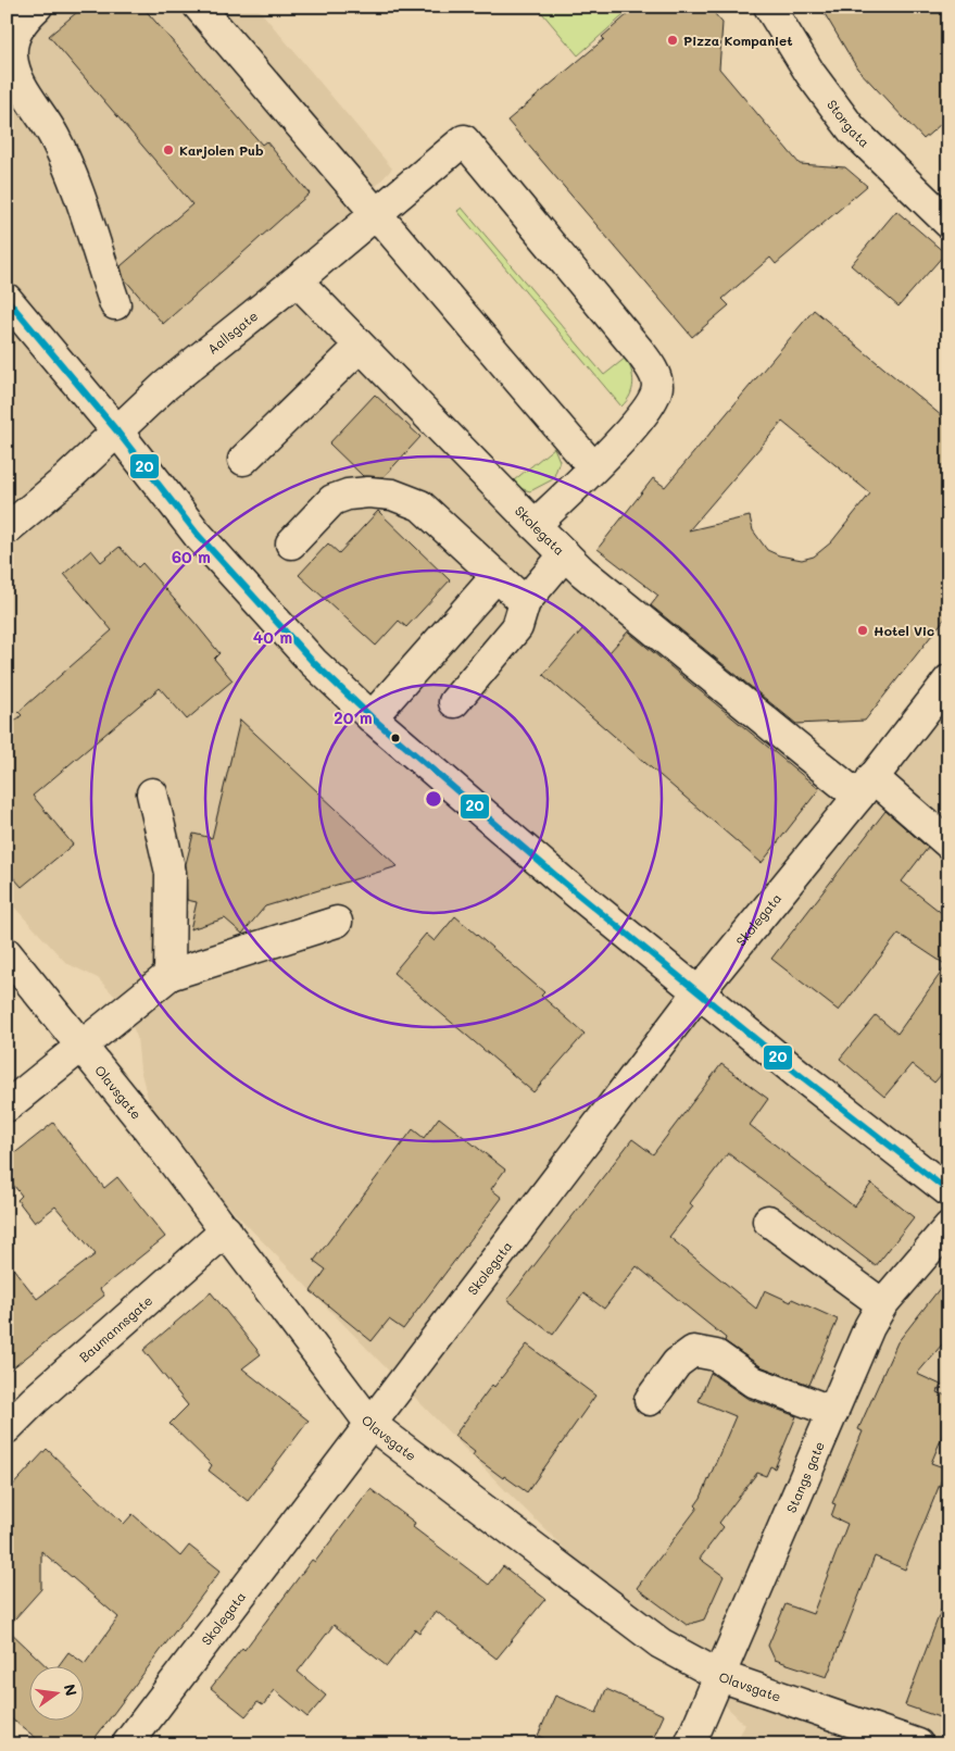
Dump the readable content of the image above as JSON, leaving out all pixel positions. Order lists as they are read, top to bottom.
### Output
{
  "streets": {
    "street": [
      "Storgata",
      "Aallsgate",
      "Skolegata",
      "Olavsgate",
      "Baumannsgate",
      "Stangs gate"
    ]
  },
  "crossings": [
    ["Aallsgate", "Skolegata"],
    ["Skolegata", "Olavsgate"],
    ["Olavsgate", "Baumannsgate"],
    ["Olavsgate", "Stangs gate"]
  ],
  "places": ["Pizza Kompaniet", "Karjolen Pub", "Hotel Vic"],
  "lines": ["transit line 20"],
  "north": "right",
  "rings": ["60 m", "40 m", "20 m"]
}
